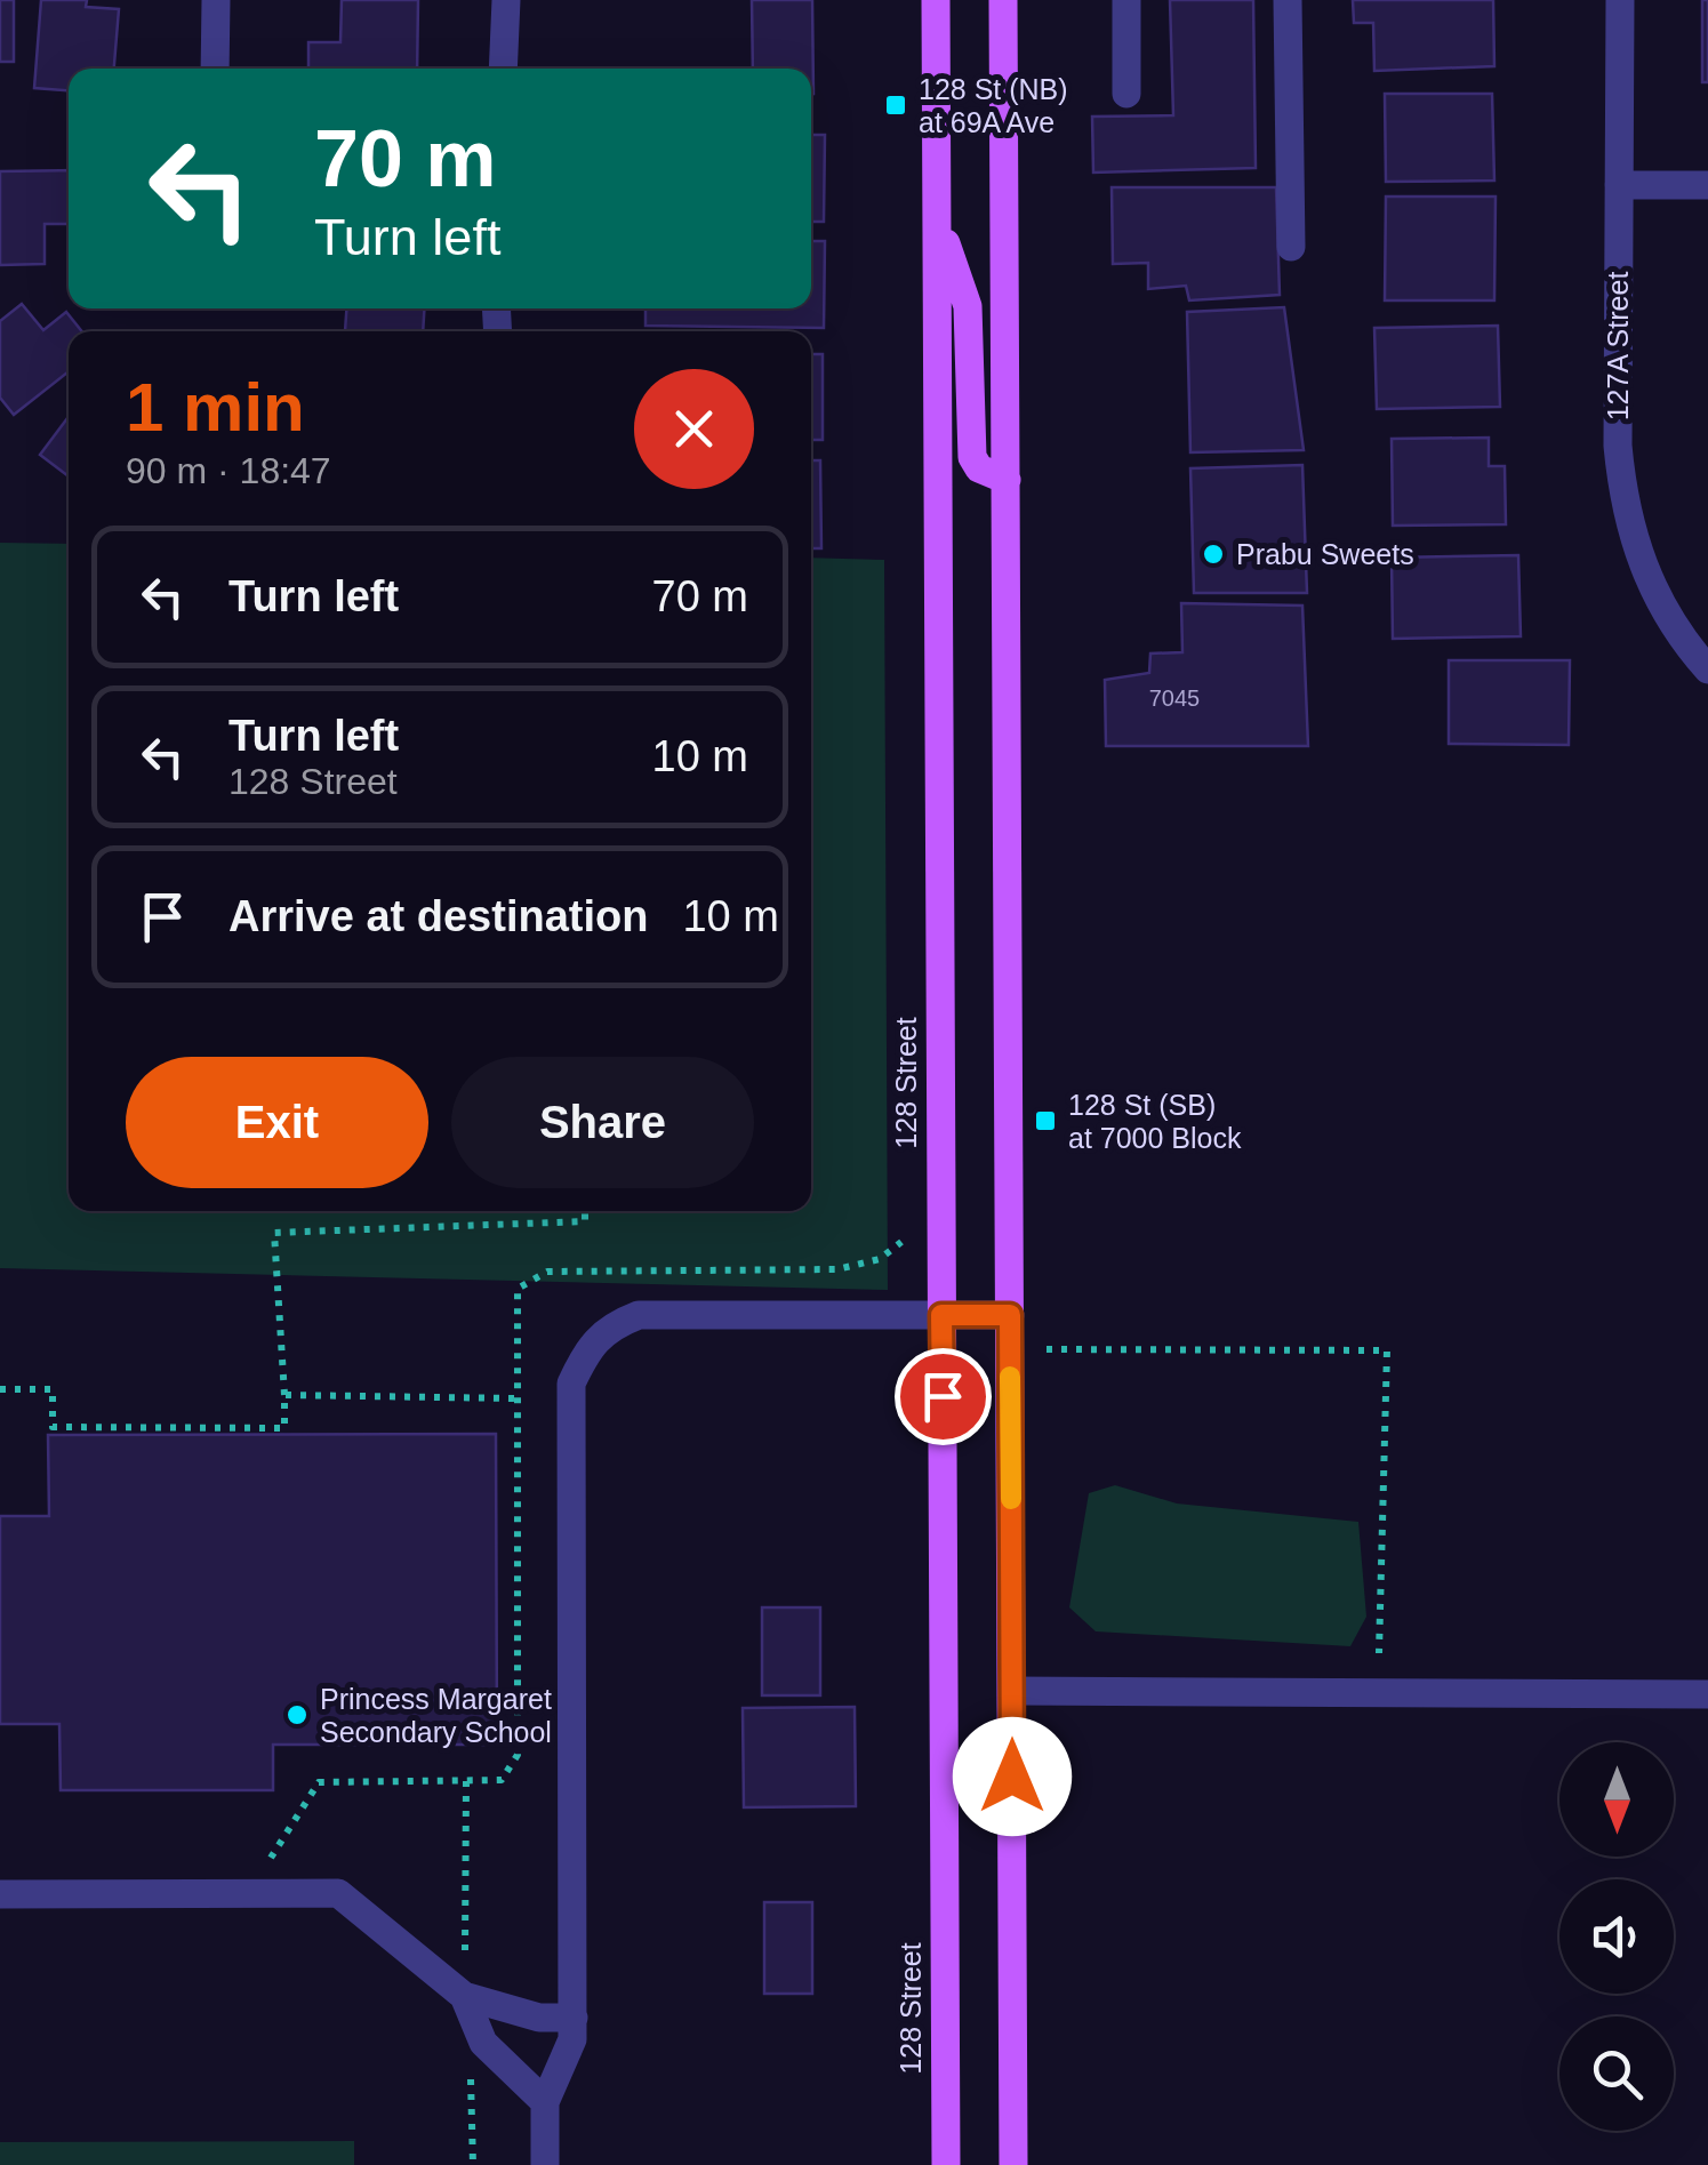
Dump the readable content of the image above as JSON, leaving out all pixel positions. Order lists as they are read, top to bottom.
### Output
{
  "streets": {
    "main road": ["128 Street"],
    "street": ["127A Street"]
  },
  "places": {
    "transit": ["128 St (NB) at 69A Ave", "128 St (SB) at 7000 Block"],
    "other": ["Prabu Sweets", "Princess Margaret Secondary School"]
  },
  "house_numbers": ["7045"],
  "north": "bottom",
  "page": {
    "turn": ["70 m", "Turn left"],
    "heading": ["1 min", "90 m · 18:47"],
    "list": [
      {
        "name": "Turn left",
        "value": "70 m"
      },
      {
        "name": "Turn left",
        "note": "128 Street",
        "value": "10 m"
      },
      {
        "name": "Arrive at destination",
        "value": "10 m"
      }
    ],
    "buttons": ["Exit", "Share"]
  }
}
